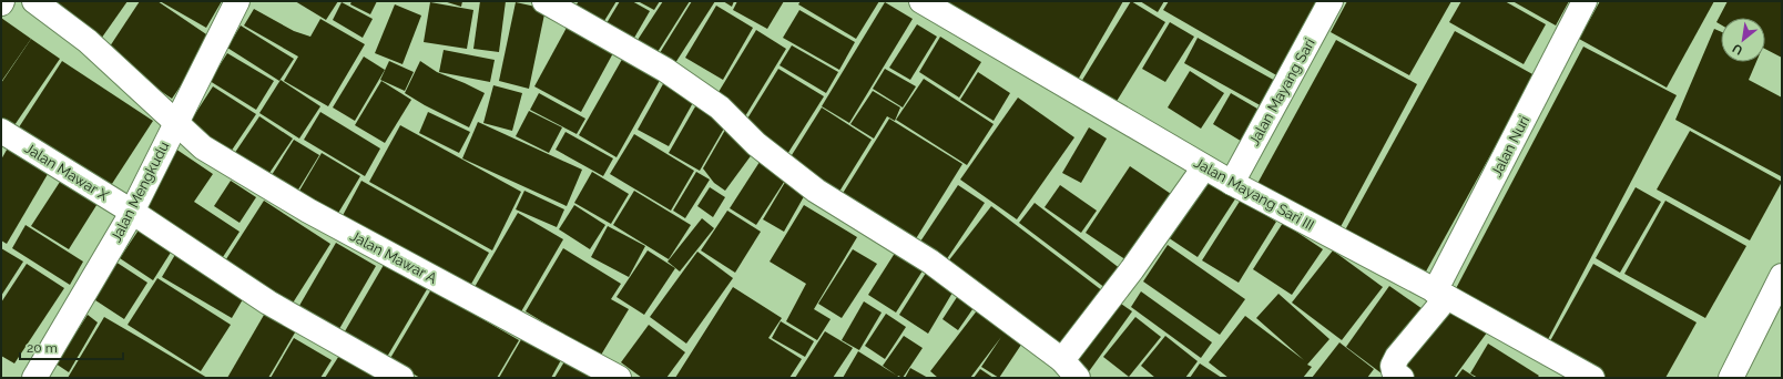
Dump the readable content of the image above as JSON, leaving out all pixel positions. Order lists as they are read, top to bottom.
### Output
{
  "streets": {
    "street": [
      "Jalan Mayang Sari",
      "Jalan Nuri",
      "Jalan Mawar X",
      "Jalan Mengkudu",
      "Jalan Mayang Sari III",
      "Jalan Mawar A"
    ]
  },
  "crossings": [
    ["Jalan Mayang Sari", "Jalan Mayang Sari III"],
    ["Jalan Nuri", "Jalan Mayang Sari III"],
    ["Jalan Mawar X", "Jalan Mengkudu"],
    ["Jalan Mengkudu", "Jalan Mawar A"]
  ],
  "scale_bar": "20 m",
  "north": "bottom left"
}
